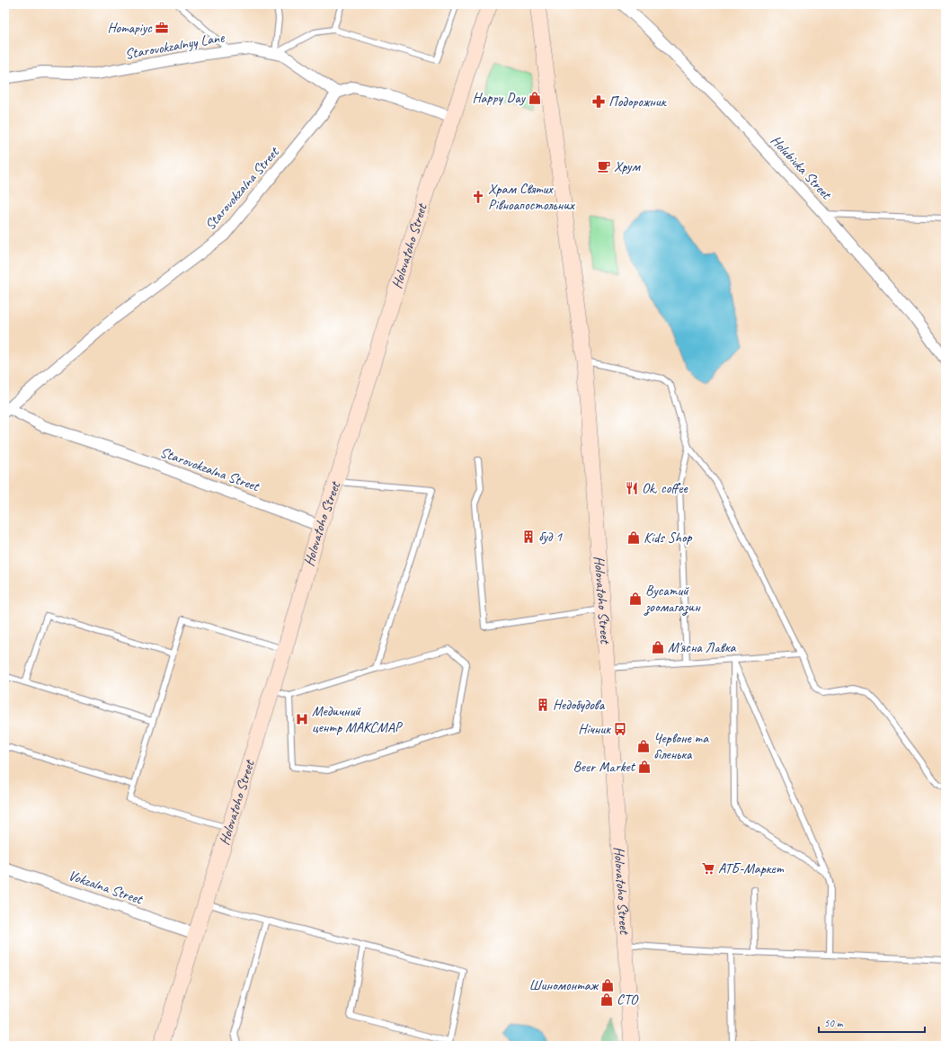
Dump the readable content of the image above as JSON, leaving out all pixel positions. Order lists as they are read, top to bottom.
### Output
{
  "streets": {
    "main road": ["Holovatoho Street"],
    "street": [
      "Starovokzalnyy Lane",
      "Holubivka Street",
      "Starovokzalna Street",
      "Vokzalna Street"
    ]
  },
  "crossings": [
    ["Starovokzalnyy Lane", "Starovokzalna Street"],
    ["Starovokzalna Street", "Holovatoho Street"],
    ["Holovatoho Street", "Vokzalna Street"]
  ],
  "places": {
    "office": ["Нотаріус"],
    "shop": [
      "Happy Day",
      "Kids Shop",
      "Вусатий зоомагазин",
      "М'ясна Лавка",
      "Червоне та біленька",
      "Beer Market",
      "Шиномонтаж",
      "СТО"
    ],
    "pharmacy": ["Подорожник"],
    "cafe": ["Хрум"],
    "church": ["Храм Святих Рівноапостольних"],
    "restaurant": ["Ok, coffee"],
    "building": ["буд 1", "Недобудова"],
    "hospital": ["Медичний центр МАКСМАР"],
    "bus stop": ["Нічник"],
    "supermarket": ["АТБ-Маркет"]
  },
  "scale_bar": "50 m"
}
